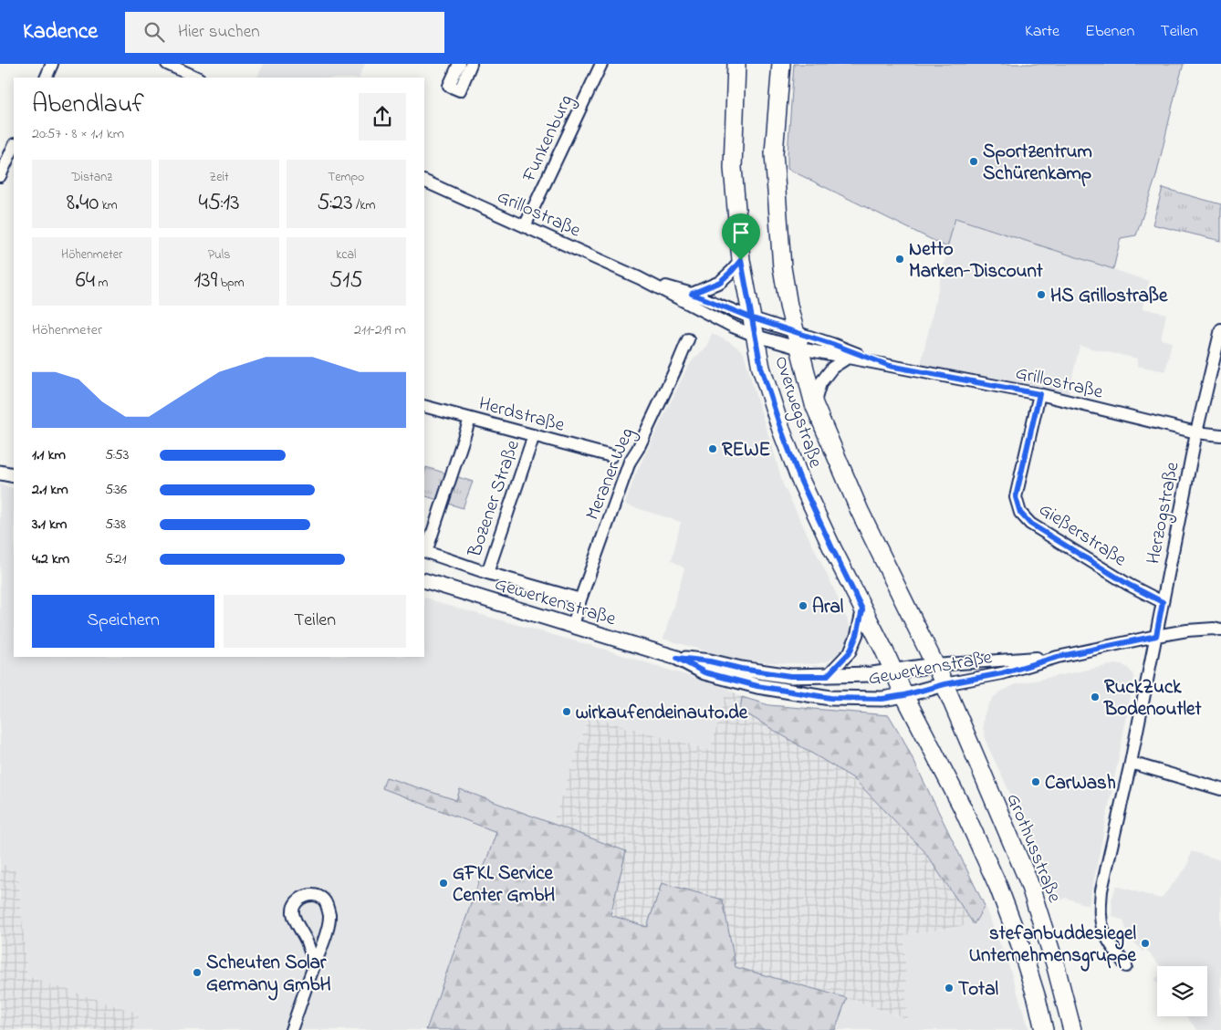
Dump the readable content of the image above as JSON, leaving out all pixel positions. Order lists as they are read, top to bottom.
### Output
{
  "streets": {
    "main road": ["Overwegstraße", "Grothusstraße"],
    "street": [
      "Funkenburg",
      "Grillostraße",
      "Herdstraße",
      "Meraner Weg",
      "Bozener Straße",
      "Herzogstraße",
      "Gießerstraße",
      "Gewerkenstraße"
    ]
  },
  "crossings": [
    ["Funkenburg", "Grillostraße"],
    ["Grillostraße", "Overwegstraße"],
    ["Grillostraße", "Herzogstraße"],
    ["Grillostraße", "Gießerstraße"],
    ["Overwegstraße", "Gewerkenstraße"],
    ["Overwegstraße", "Grothusstraße"],
    ["Herdstraße", "Bozener Straße"],
    ["Meraner Weg", "Gewerkenstraße"],
    ["Bozener Straße", "Gewerkenstraße"],
    ["Herzogstraße", "Gießerstraße"],
    ["Herzogstraße", "Gewerkenstraße"],
    ["Gewerkenstraße", "Grothusstraße"]
  ],
  "places": [
    "Sportzentrum Schürenkamp",
    "Netto Marken-Discount",
    "HS Grillostraße",
    "REWE",
    "Aral",
    "RuckZuck Bodenoutlet",
    "wirkaufendeinauto.de",
    "CarWash",
    "GFKL Service Center GmbH",
    "stefanbuddesiegel Unternehmensgruppe",
    "Scheuten Solar Germany GmbH",
    "Total"
  ],
  "page": {
    "header": "Kadence",
    "search": "Hier suchen",
    "nav": ["Karte", "Ebenen", "Teilen"],
    "heading": ["Abendlauf", "20:57 · 8 × 1.1 km"],
    "stats": [
      ["Distanz", "8.40 km"],
      ["Zeit", "45:13"],
      ["Tempo", "5:23 /km"],
      ["Höhenmeter", "64 m"],
      ["Puls", "139 bpm"],
      ["kcal", "515"]
    ],
    "chart": ["Höhenmeter", "211–219 m"],
    "list": [
      {
        "name": "1.1 km",
        "note": "5:53"
      },
      {
        "name": "2.1 km",
        "note": "5:36"
      },
      {
        "name": "3.1 km",
        "note": "5:38"
      },
      {
        "name": "4.2 km",
        "note": "5:21"
      }
    ],
    "buttons": ["Speichern", "Teilen"]
  }
}
